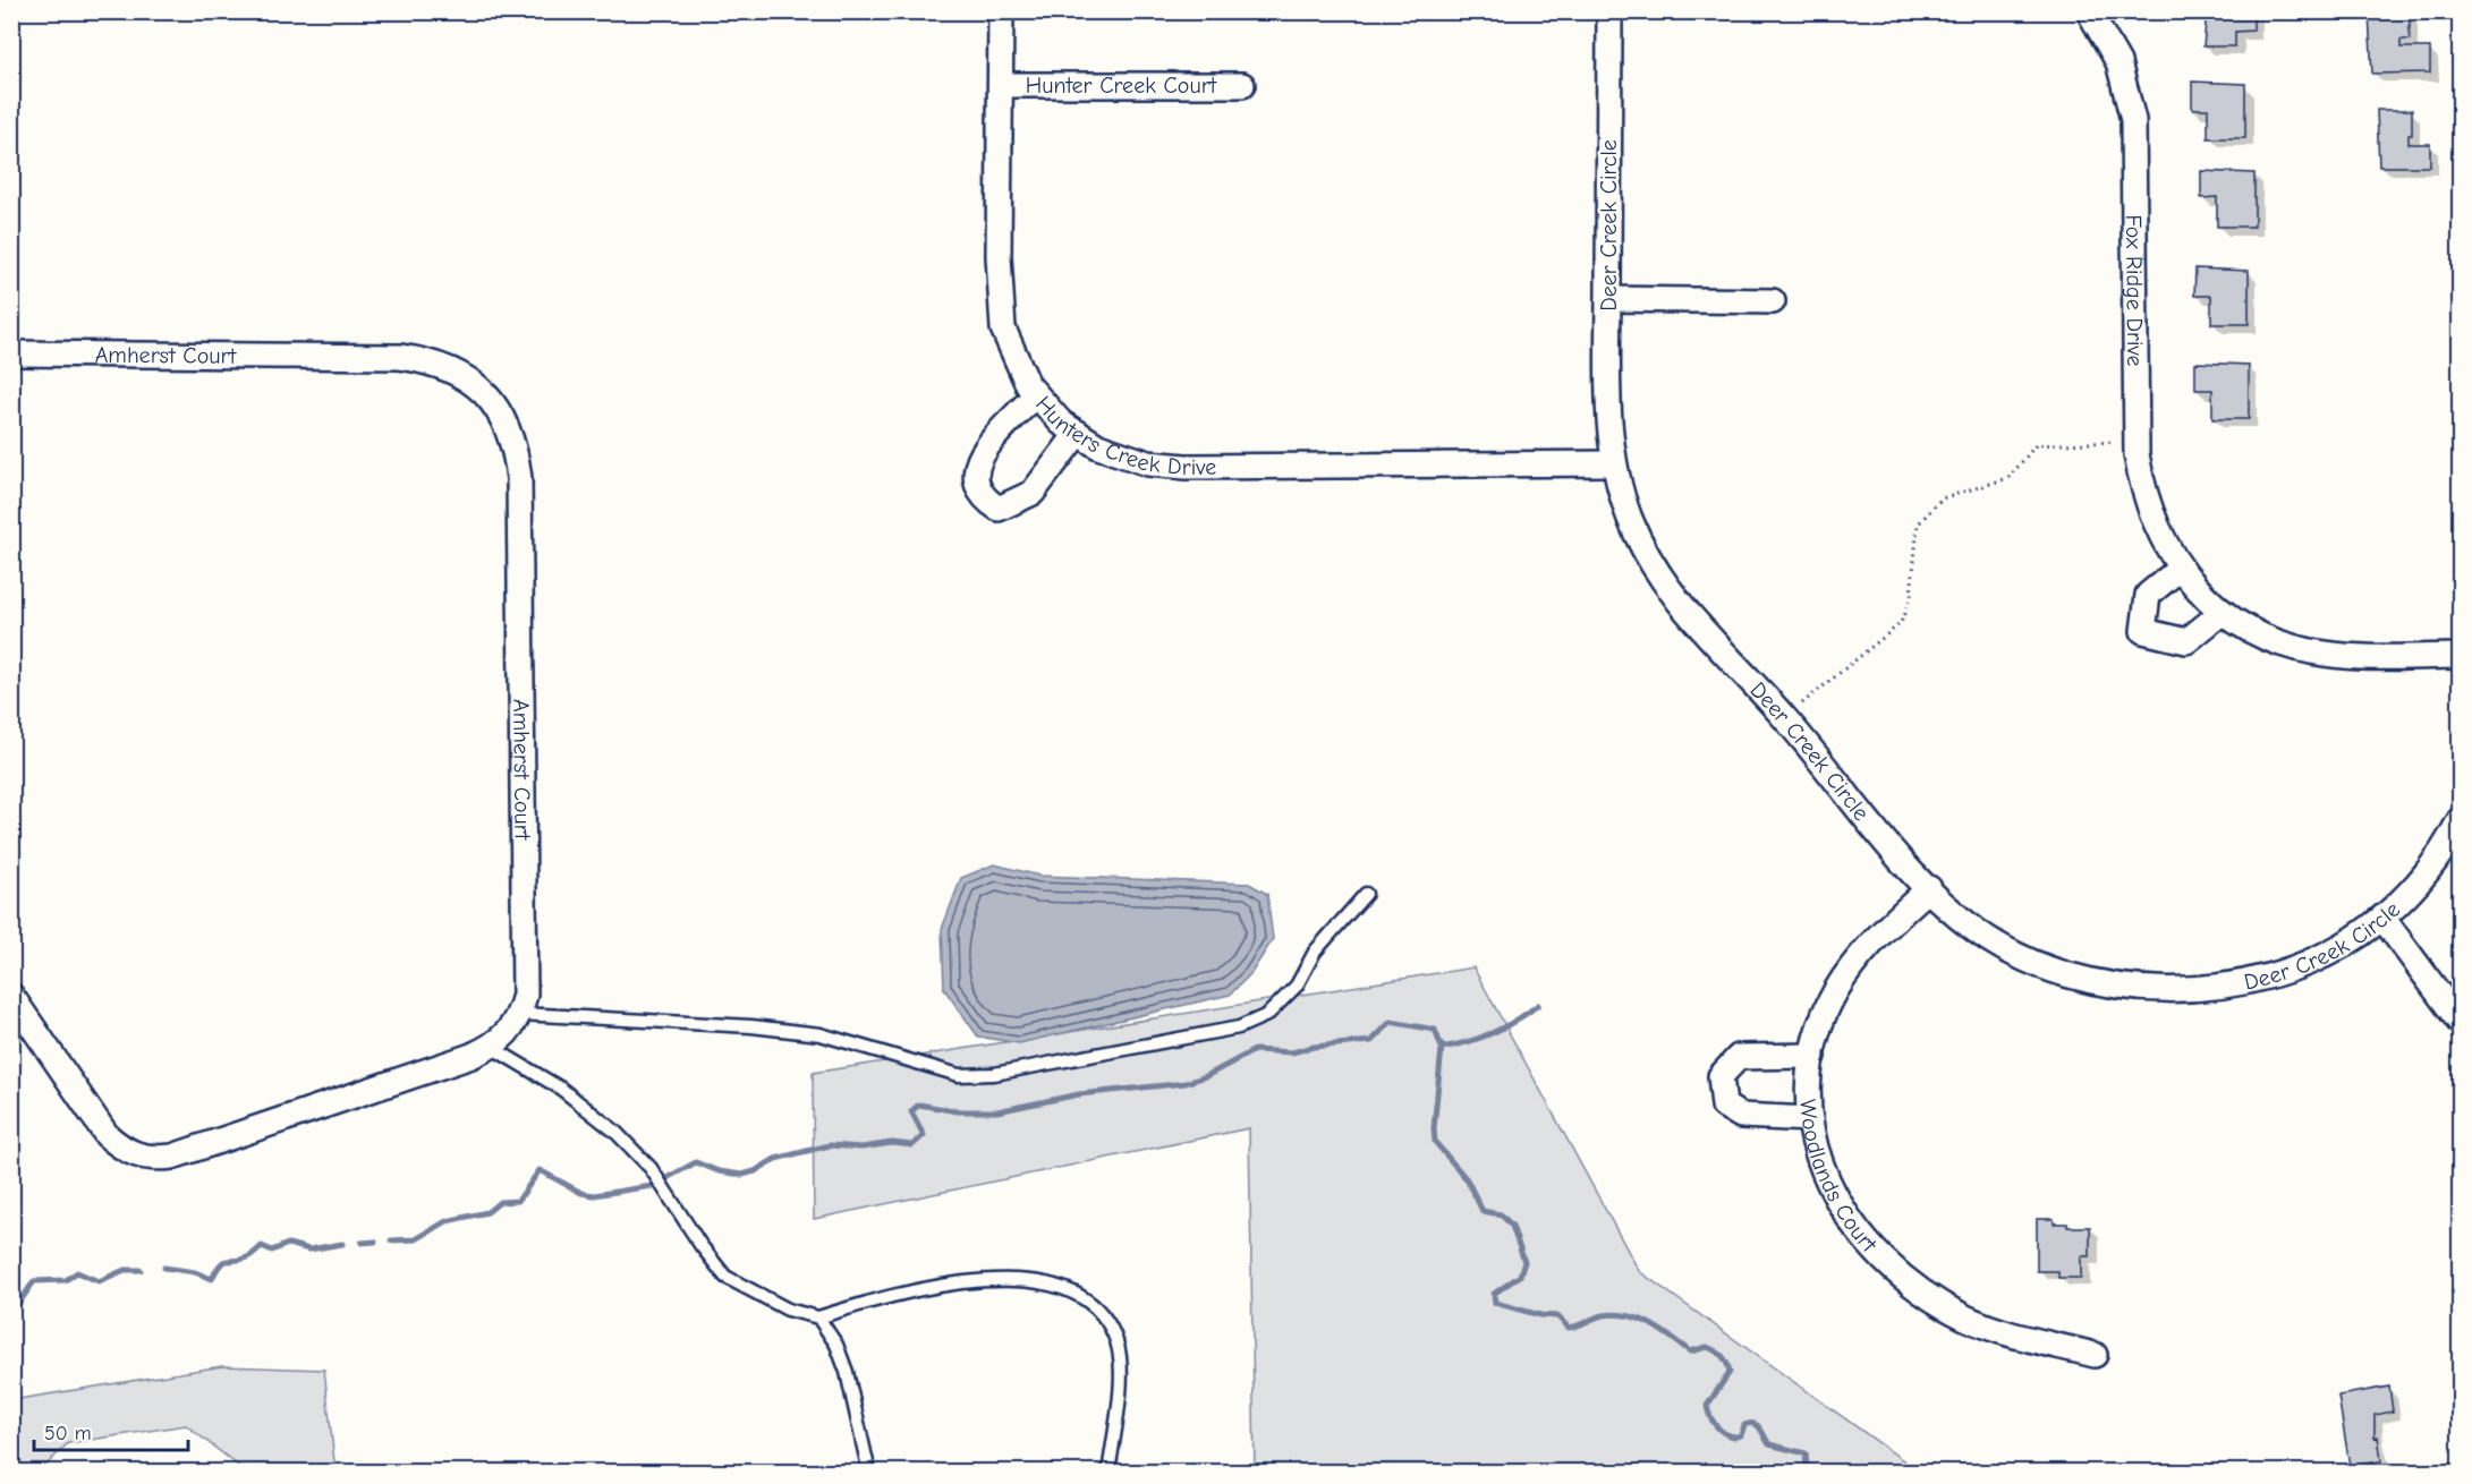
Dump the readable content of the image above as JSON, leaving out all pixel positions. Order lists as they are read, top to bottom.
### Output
{
  "streets": {
    "street": [
      "Hunter Creek Court",
      "Deer Creek Circle",
      "Fox Ridge Drive",
      "Amherst Court",
      "Hunters Creek Drive",
      "Woodlands Court"
    ]
  },
  "crossings": [
    ["Hunter Creek Court", "Hunters Creek Drive"],
    ["Deer Creek Circle", "Hunters Creek Drive"],
    ["Deer Creek Circle", "Woodlands Court"]
  ],
  "scale_bar": "50 m"
}
